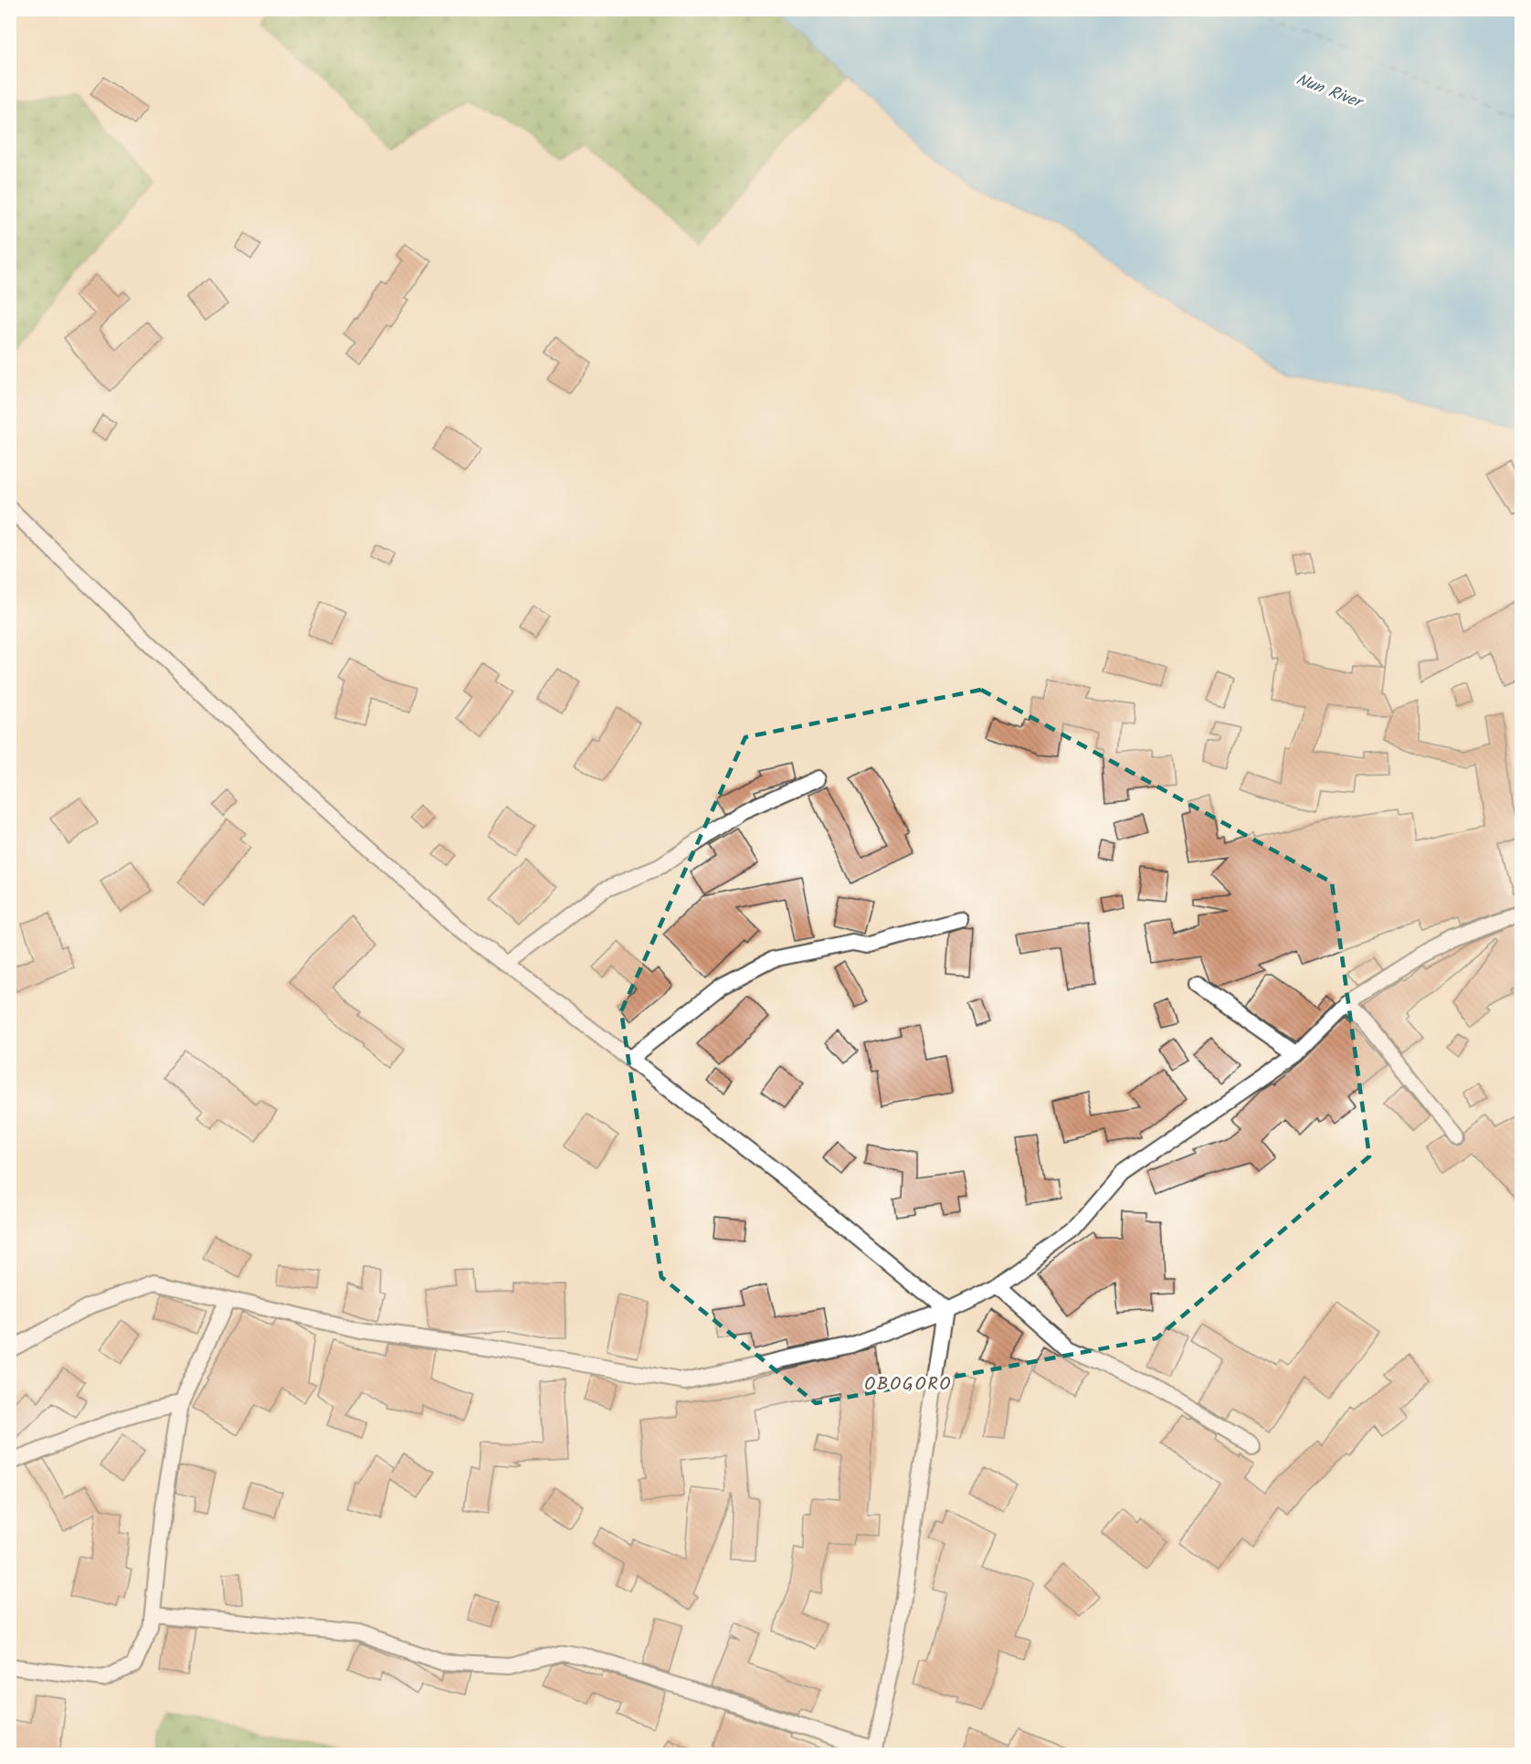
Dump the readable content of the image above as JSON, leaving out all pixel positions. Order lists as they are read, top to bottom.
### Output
{
  "districts": ["OBOGORO"],
  "water": ["Nun River"]
}
